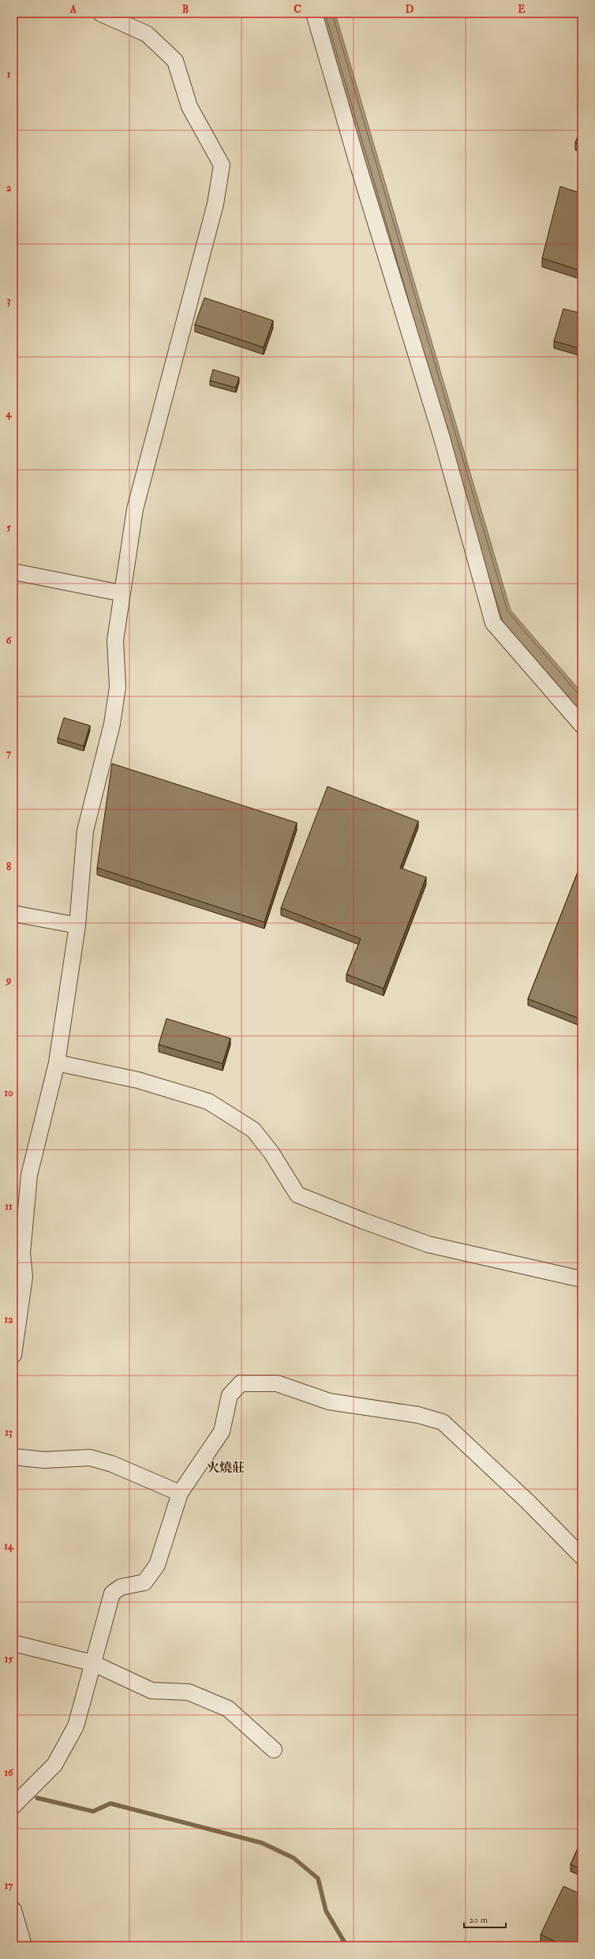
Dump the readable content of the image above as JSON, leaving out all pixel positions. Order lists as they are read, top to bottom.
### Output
{
  "districts": ["火燒莊"],
  "scale_bar": "20 m",
  "grid": {
    "columns": [
      "A",
      "B",
      "C",
      "D",
      "E"
    ],
    "rows": [
      "1",
      "2",
      "3",
      "4",
      "5",
      "6",
      "7",
      "8",
      "9",
      "10",
      "11",
      "12",
      "13",
      "14",
      "15",
      "16",
      "17"
    ]
  }
}
